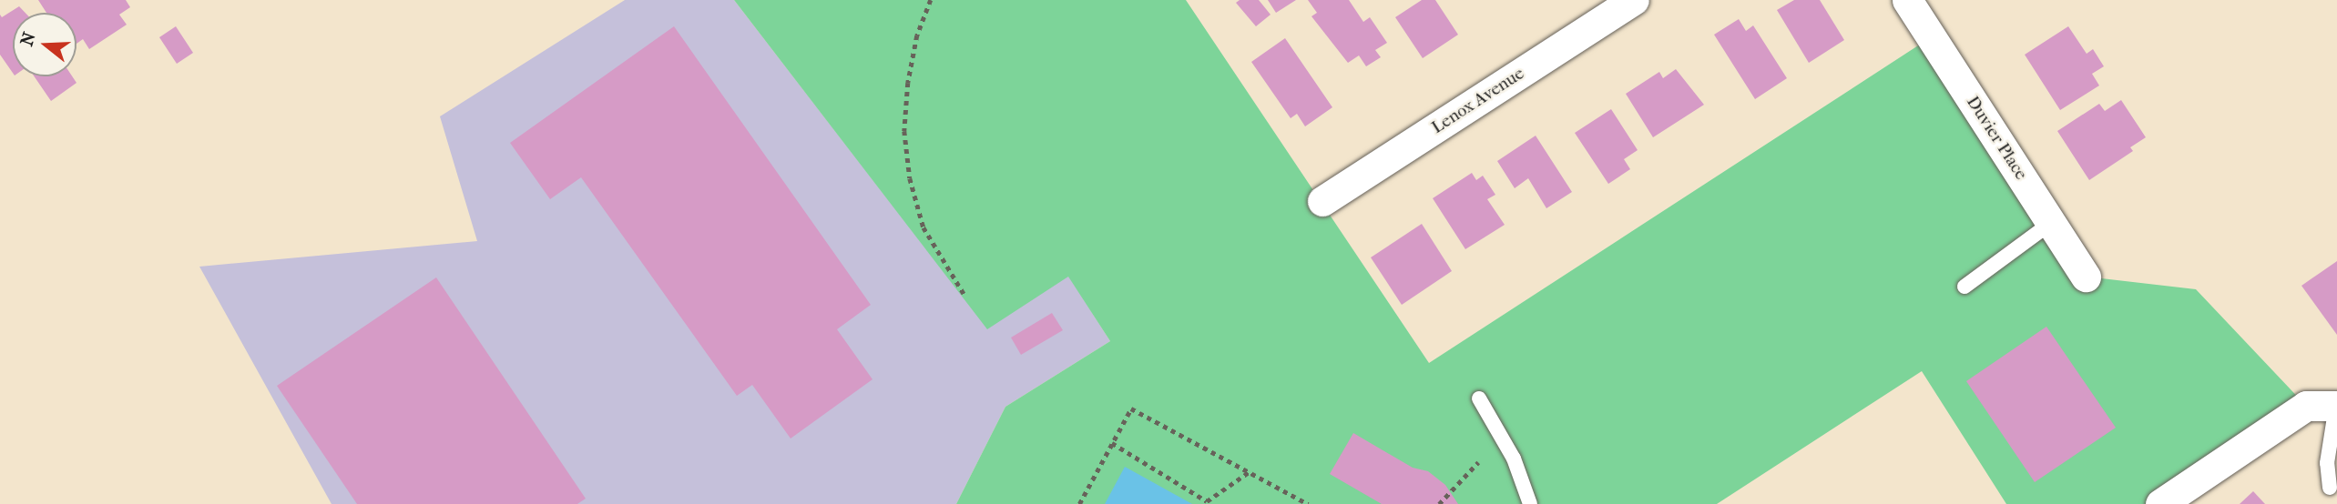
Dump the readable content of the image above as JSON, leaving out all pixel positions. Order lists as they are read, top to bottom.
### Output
{
  "streets": {
    "street": ["Lenox Avenue", "Duvier Place"]
  },
  "north": "left"
}
